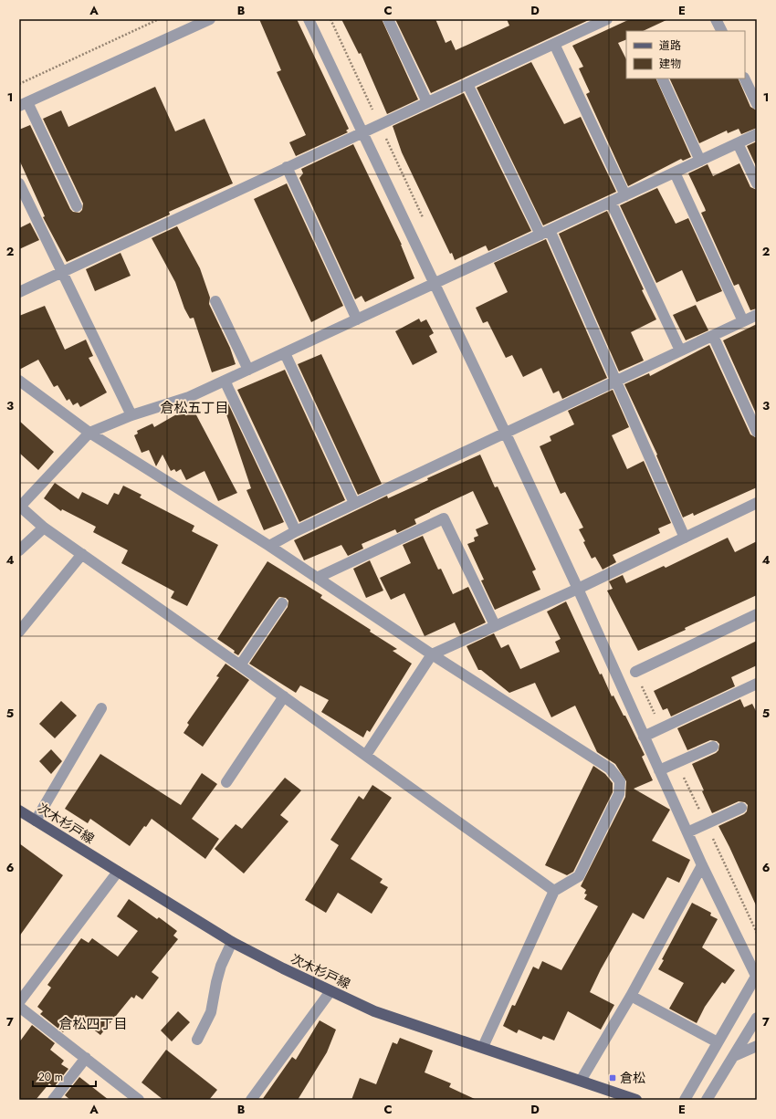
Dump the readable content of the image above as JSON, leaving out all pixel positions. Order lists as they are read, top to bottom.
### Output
{
  "streets": {
    "main road": ["次木杉戸線"]
  },
  "districts": ["倉松五丁目", "倉松四丁目"],
  "places": {
    "transit": ["倉松"]
  },
  "legend": ["道路", "建物"],
  "scale_bar": "20 m",
  "grid": {
    "columns": [
      "A",
      "B",
      "C",
      "D",
      "E"
    ],
    "rows": [
      "1",
      "2",
      "3",
      "4",
      "5",
      "6",
      "7"
    ]
  }
}
